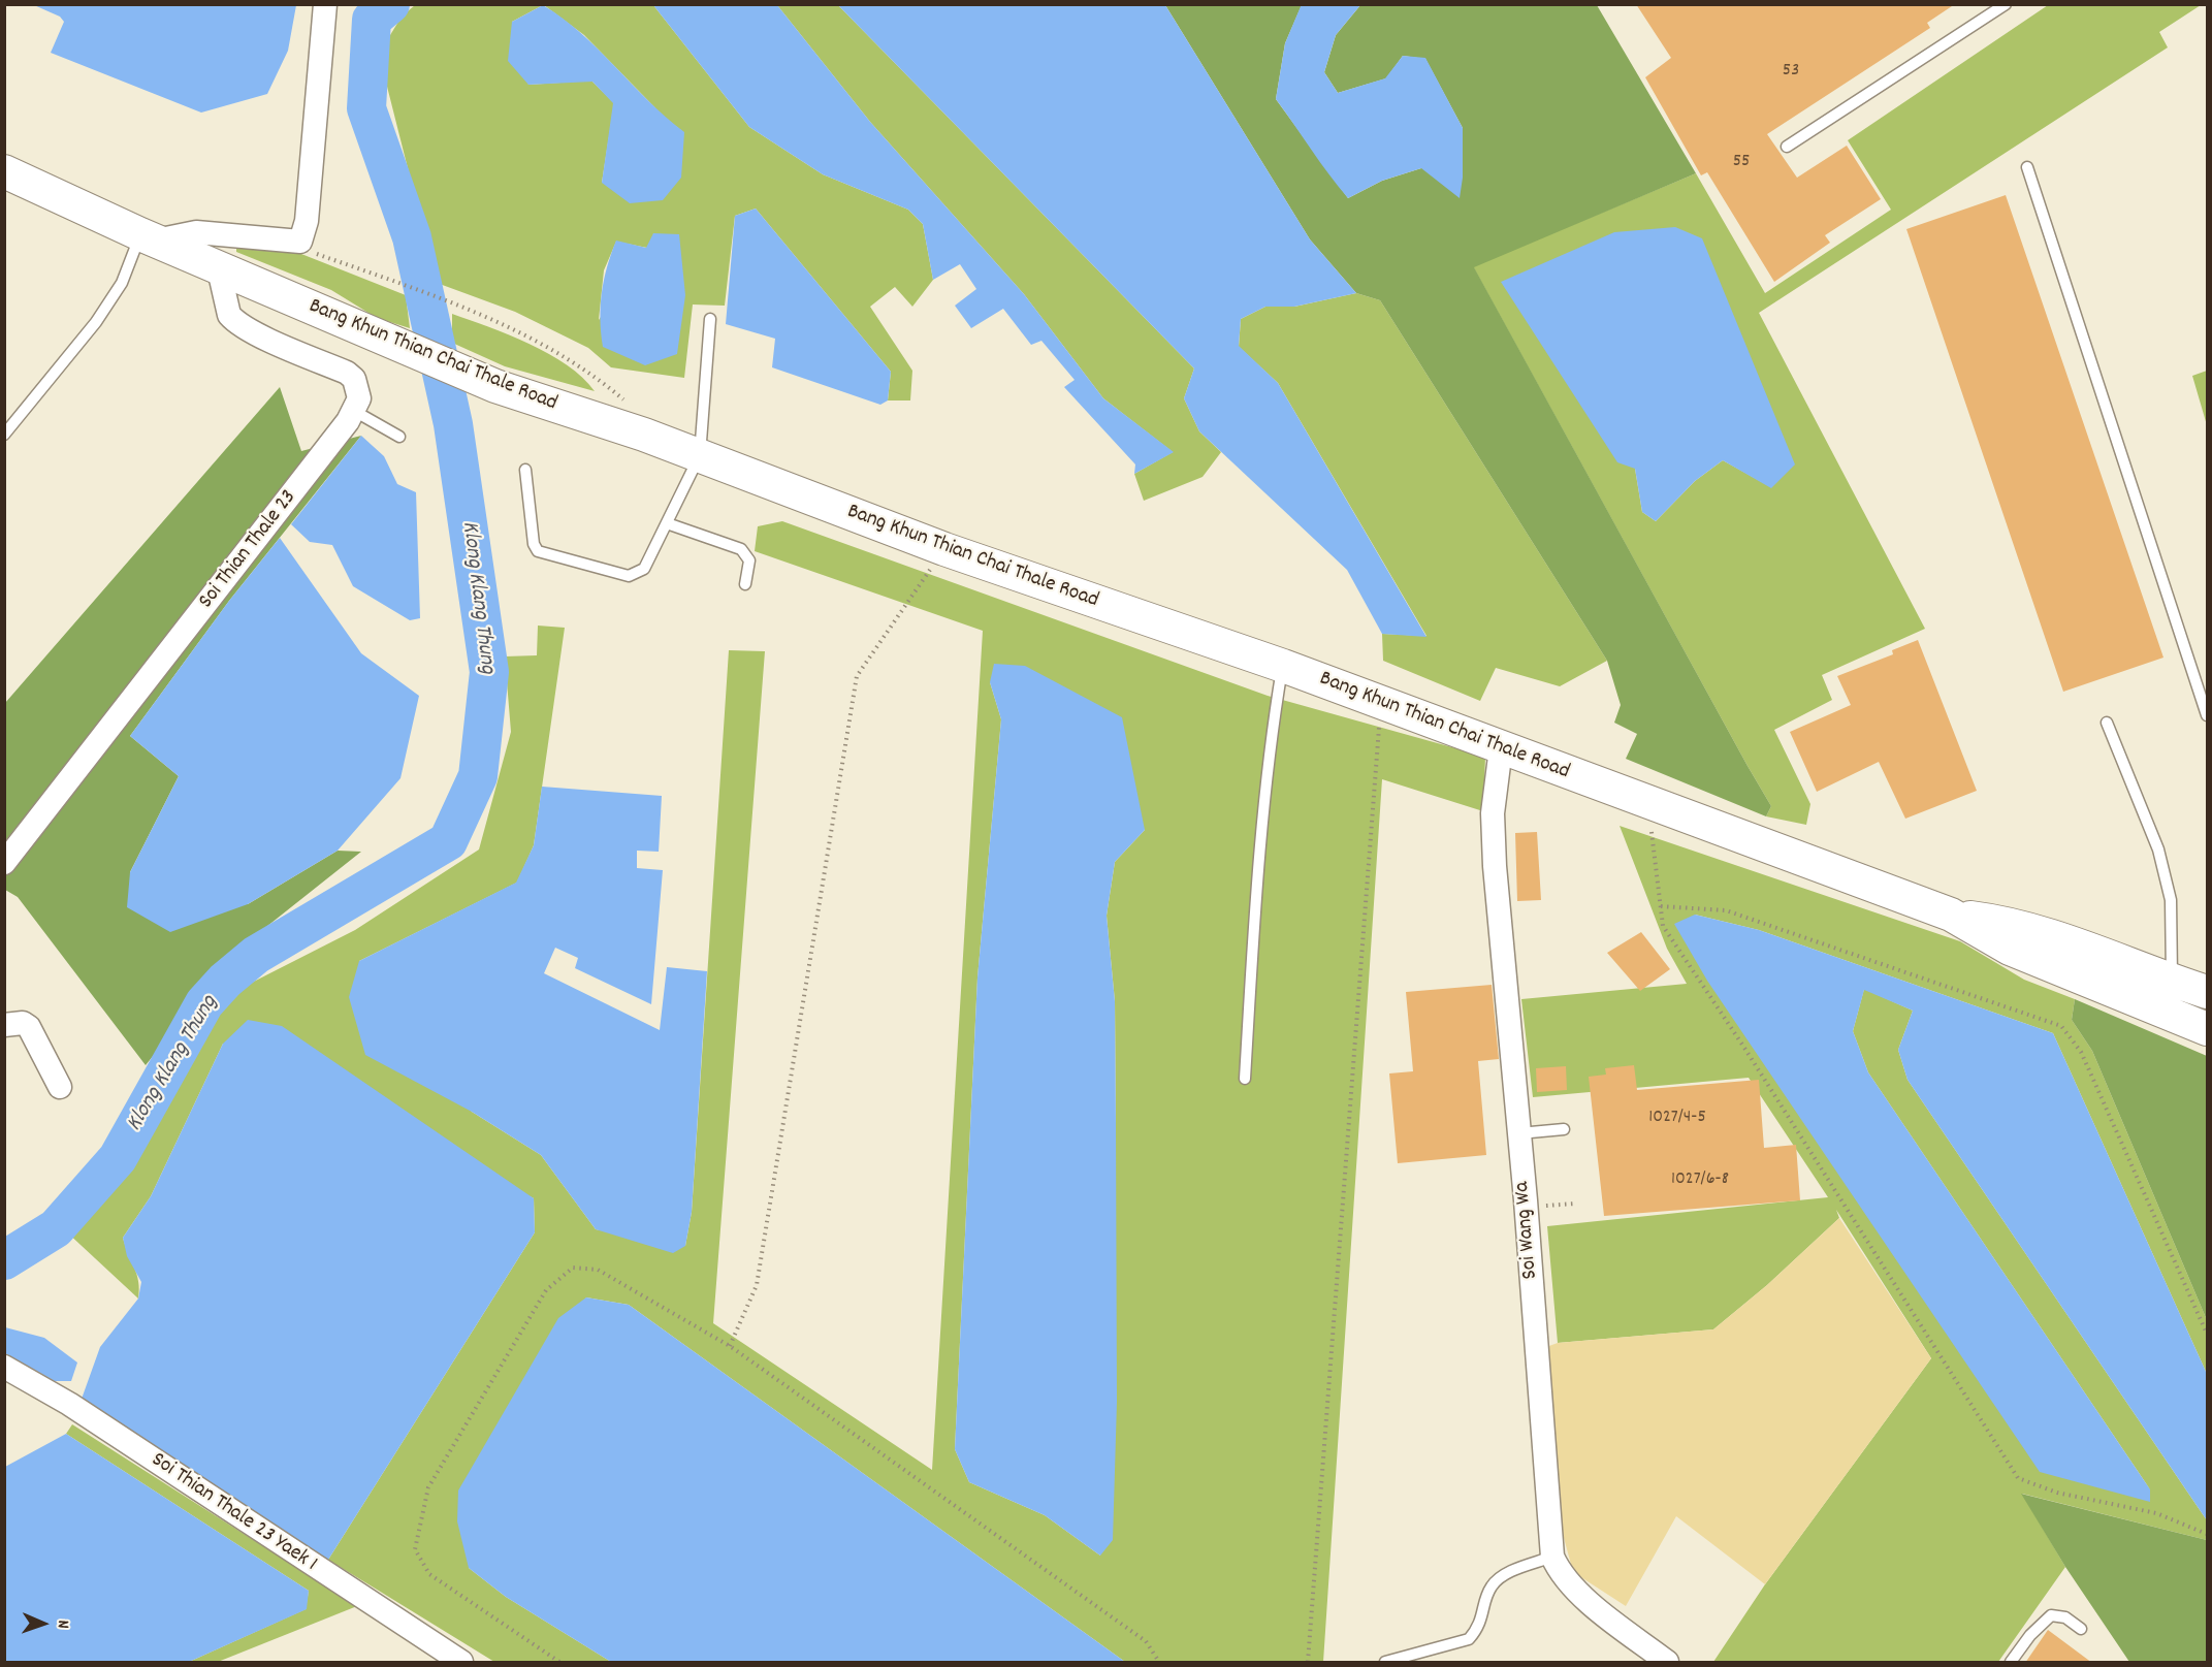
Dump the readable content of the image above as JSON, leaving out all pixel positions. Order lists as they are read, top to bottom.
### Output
{
  "streets": {
    "main road": ["Bang Khun Thian Chai Thale Road"],
    "street": ["Soi Thian Thale 23", "Soi Wang Wa", "Soi Thian Thale 23 Yaek 1"]
  },
  "crossings": [
    ["Bang Khun Thian Chai Thale Road", "Soi Wang Wa"]
  ],
  "water": ["Klong Klang Thung"],
  "house_numbers": [
    "53",
    "55",
    "1027/4-5",
    "1027/6-8"
  ],
  "north": "right"
}
